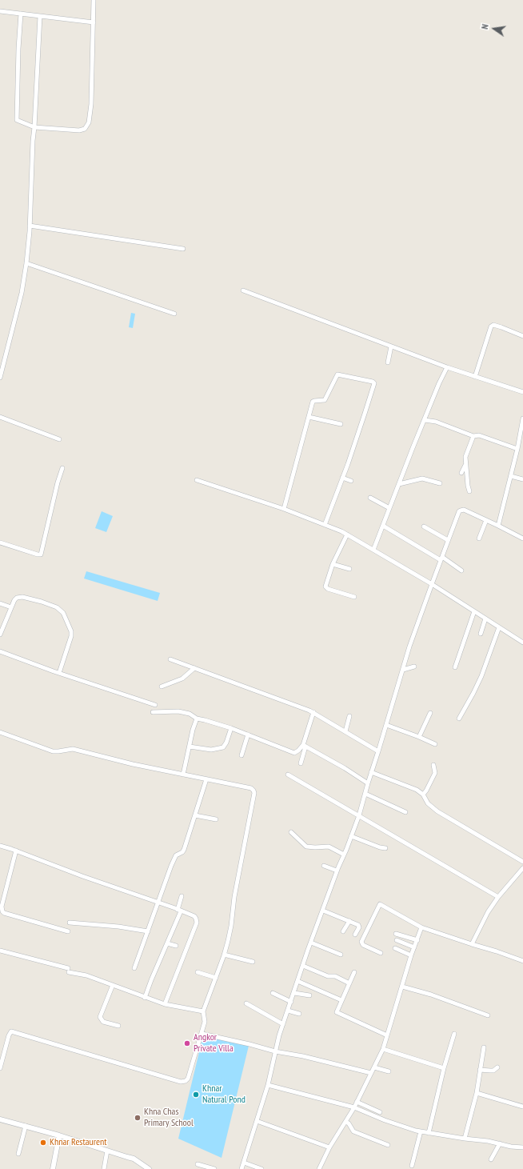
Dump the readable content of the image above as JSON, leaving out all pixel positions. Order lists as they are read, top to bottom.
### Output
{
  "places": [
    "Angkor Private Villa",
    "Khnar Natural Pond",
    "Khna Chas Primary School",
    "Khnar Restaurent"
  ],
  "north": "left"
}
